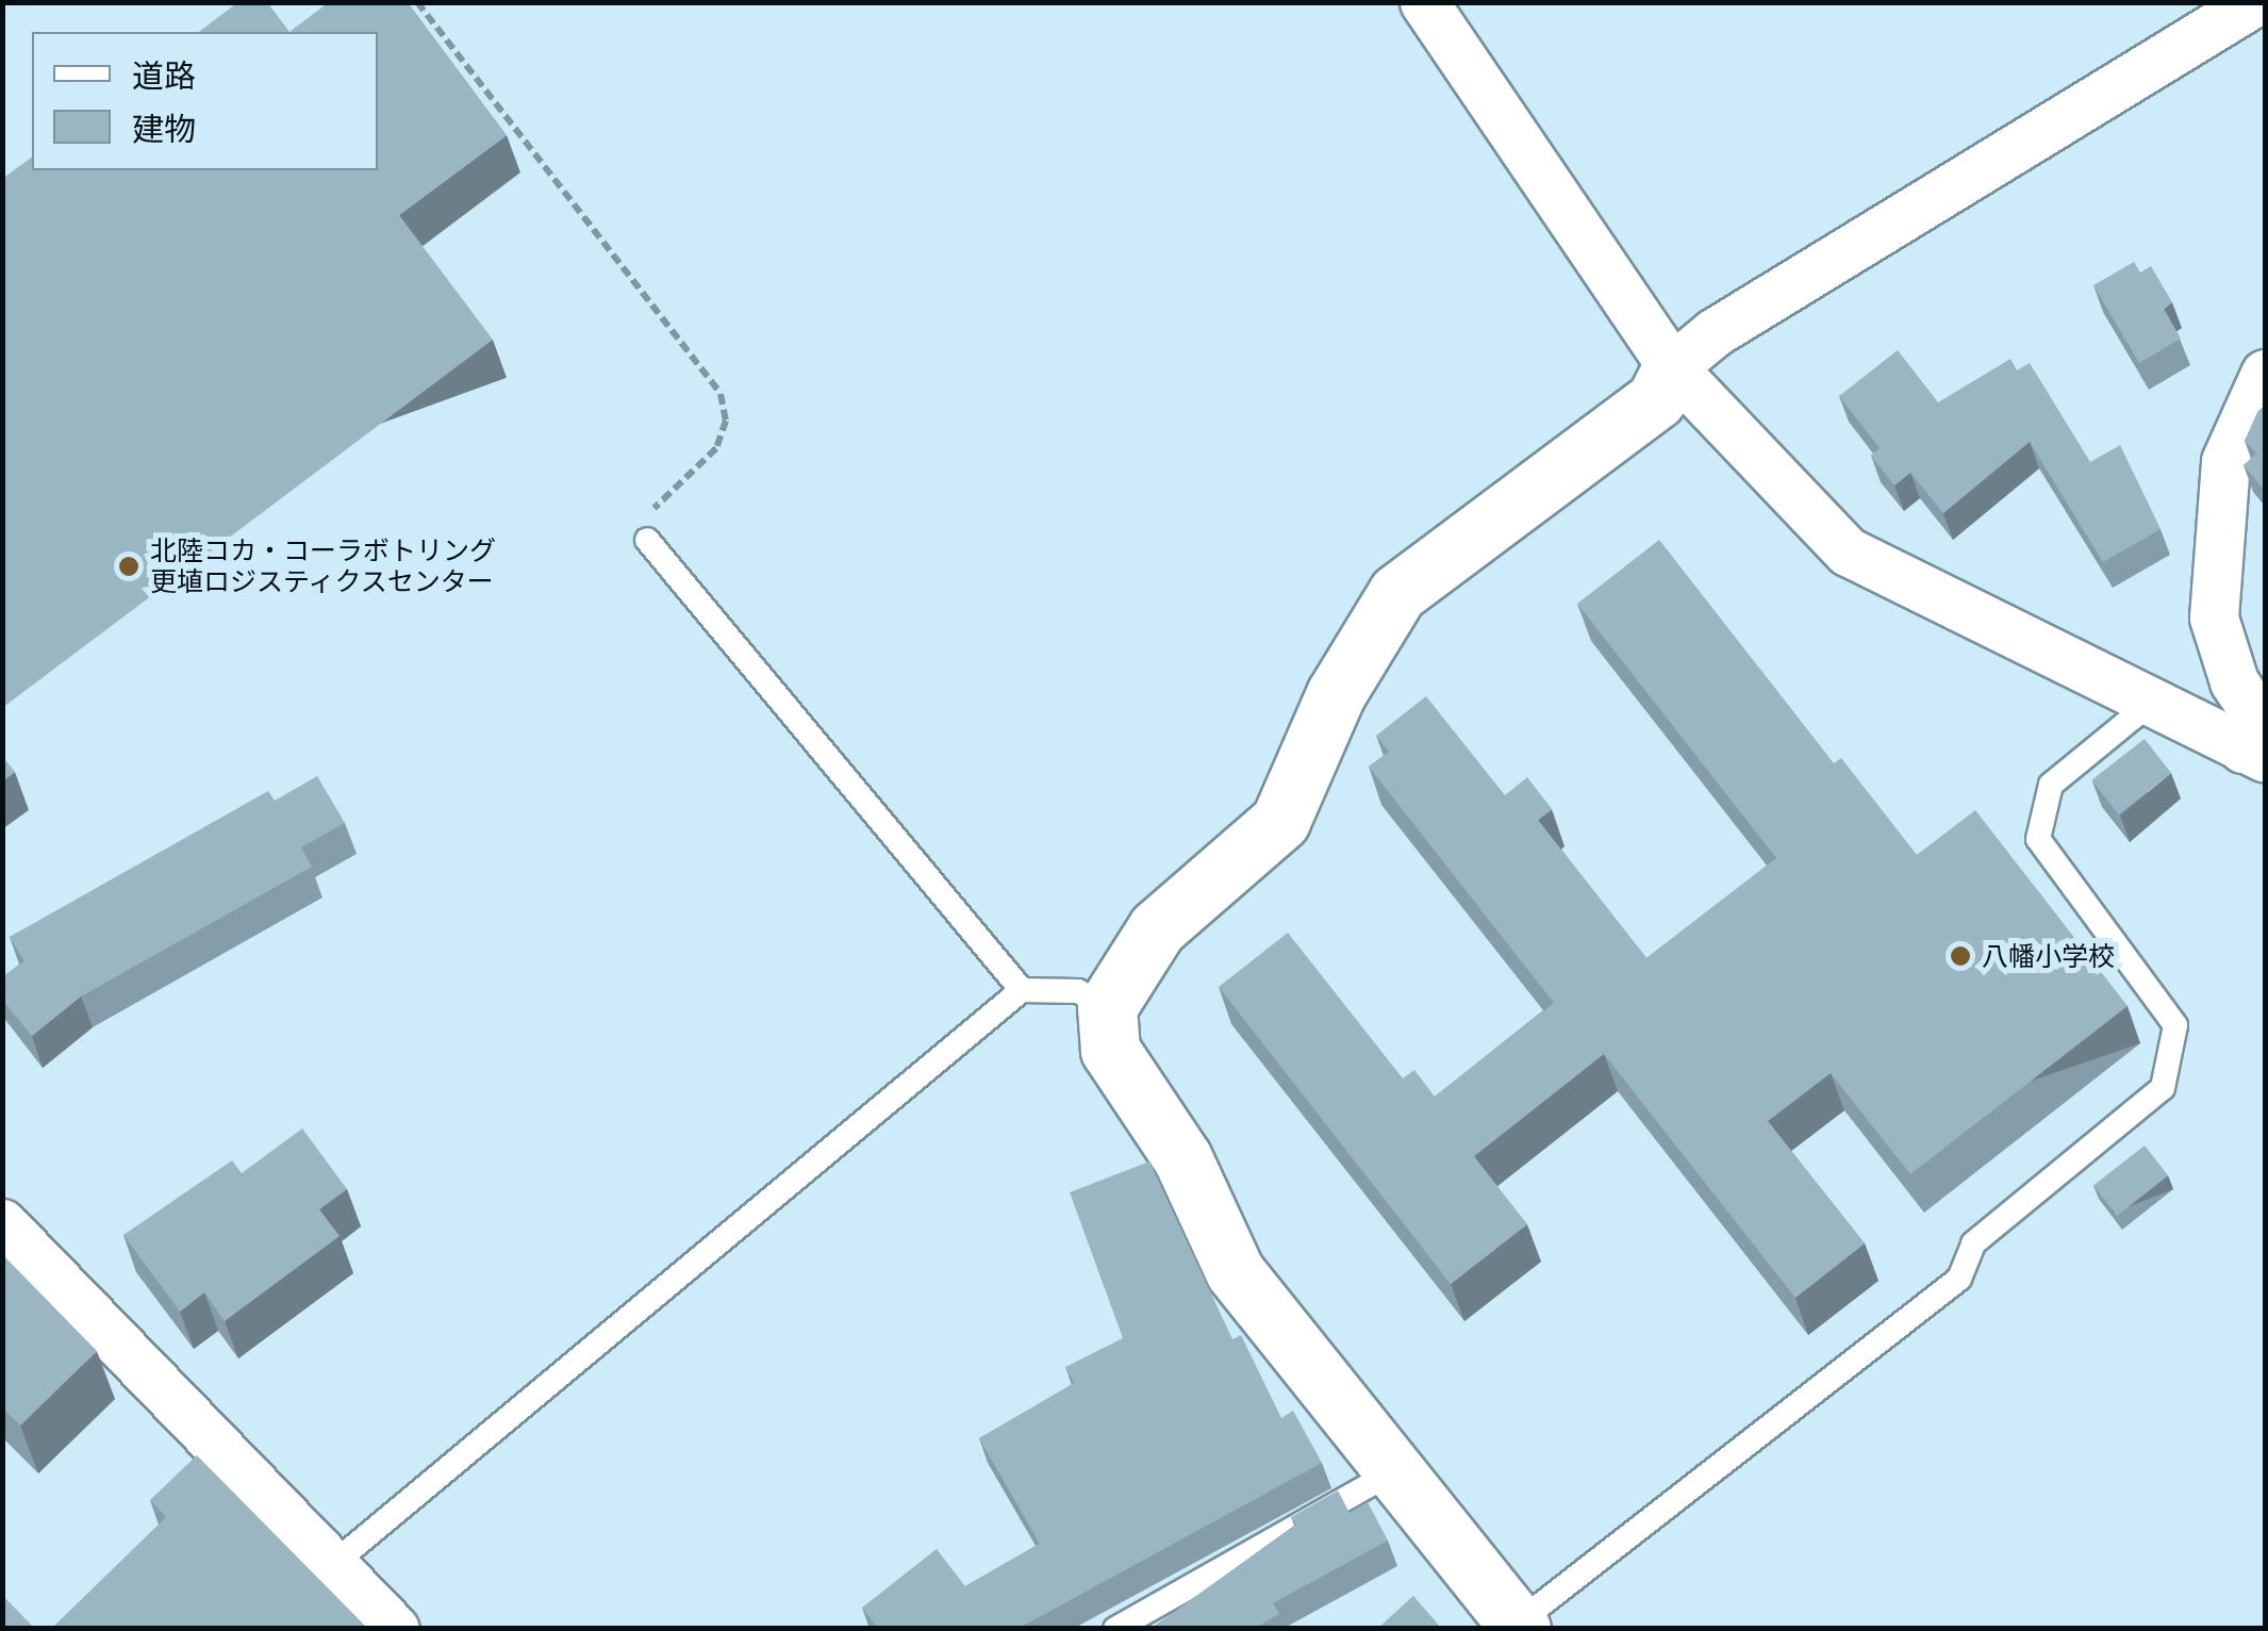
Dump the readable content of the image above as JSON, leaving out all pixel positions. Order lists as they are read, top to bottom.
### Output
{
  "places": ["北陸コカ・コーラボトリング 更埴ロジスティクスセンター", "八幡小学校"],
  "legend": ["道路", "建物"]
}
